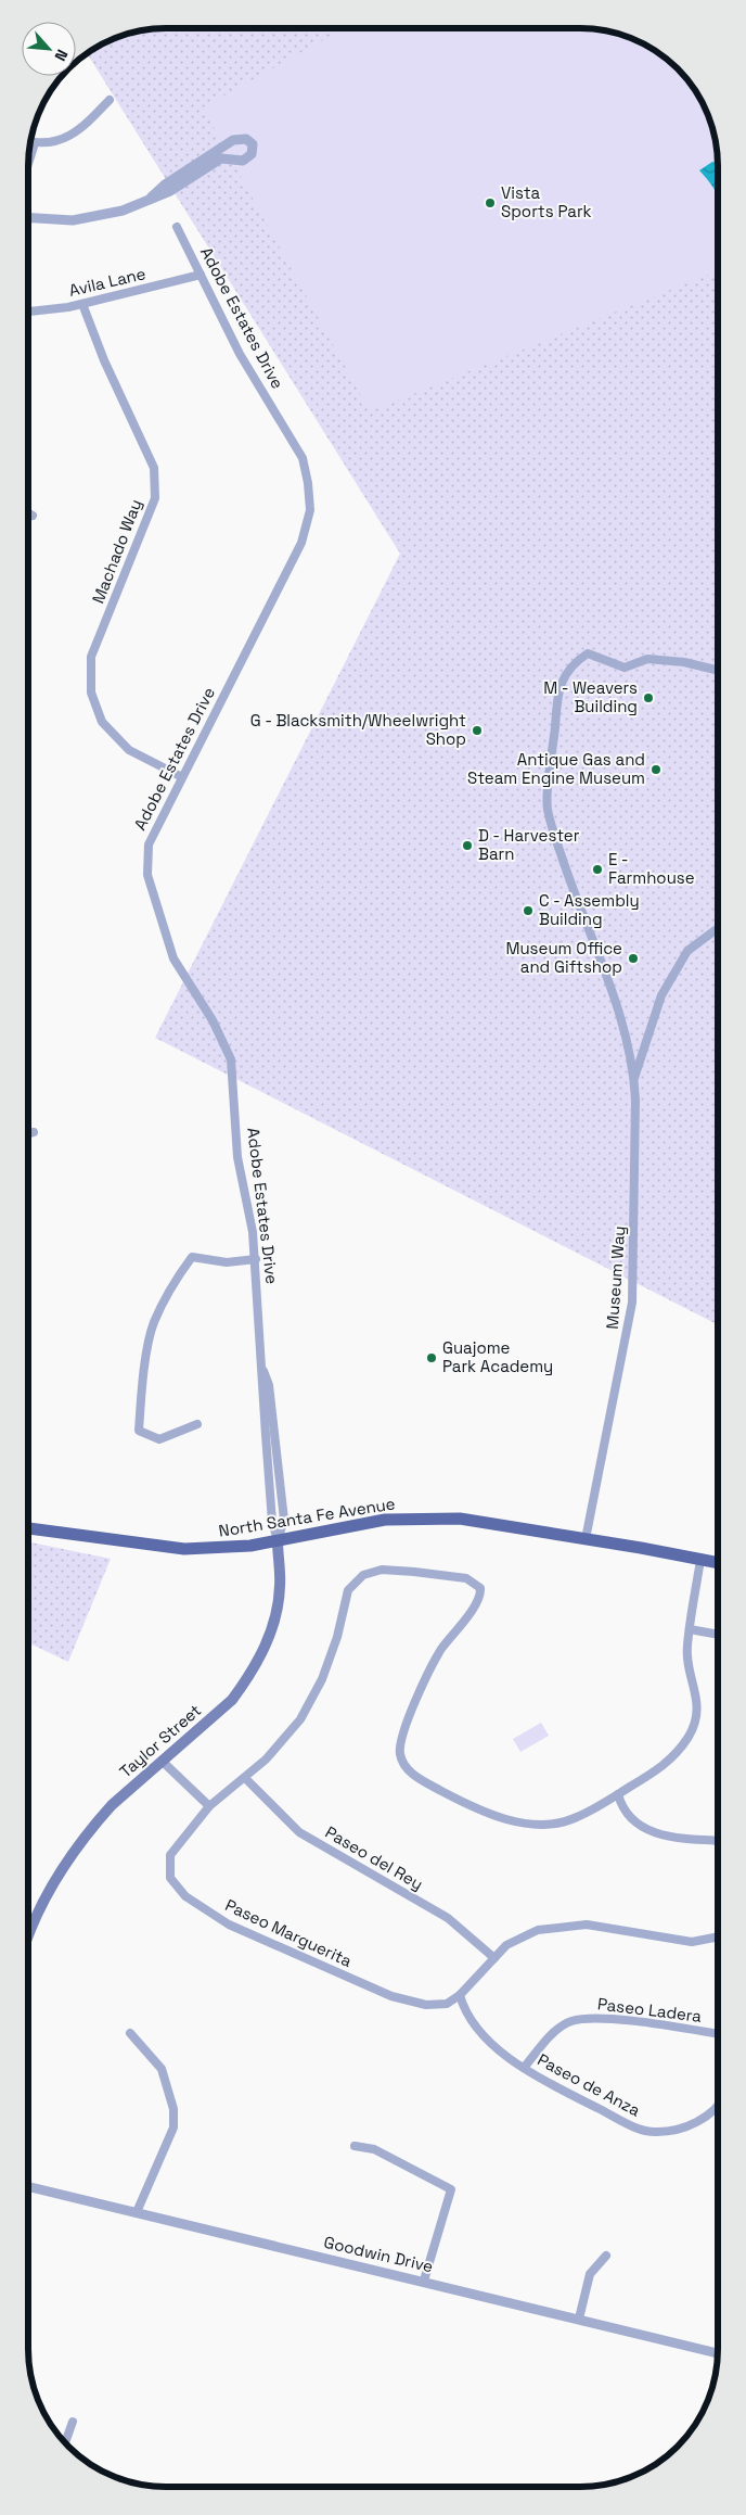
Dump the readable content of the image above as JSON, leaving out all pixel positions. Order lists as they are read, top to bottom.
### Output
{
  "streets": {
    "main road": ["North Santa Fe Avenue", "Taylor Street"],
    "street": [
      "Avila Lane",
      "Adobe Estates Drive",
      "Machado Way",
      "Museum Way",
      "Paseo del Rey",
      "Paseo Marguerita",
      "Paseo Ladera",
      "Paseo de Anza",
      "Goodwin Drive"
    ]
  },
  "crossings": [
    ["Avila Lane", "Adobe Estates Drive"],
    ["Avila Lane", "Machado Way"],
    ["Adobe Estates Drive", "Machado Way"],
    ["Adobe Estates Drive", "North Santa Fe Avenue"],
    ["Adobe Estates Drive", "Taylor Street"],
    ["Museum Way", "North Santa Fe Avenue"],
    ["North Santa Fe Avenue", "Taylor Street"],
    ["North Santa Fe Avenue", "Paseo Marguerita"],
    ["Paseo del Rey", "Paseo Marguerita"],
    ["Paseo Marguerita", "Paseo de Anza"],
    ["Paseo Ladera", "Paseo de Anza"]
  ],
  "places": [
    "Vista Sports Park",
    "M - Weavers Building",
    "G - Blacksmith/Wheelwright Shop",
    "Antique Gas and Steam Engine Museum",
    "D - Harvester Barn",
    "E - Farmhouse",
    "C - Assembly Building",
    "Museum Office and Giftshop",
    "Guajome Park Academy"
  ],
  "north": "bottom right"
}
